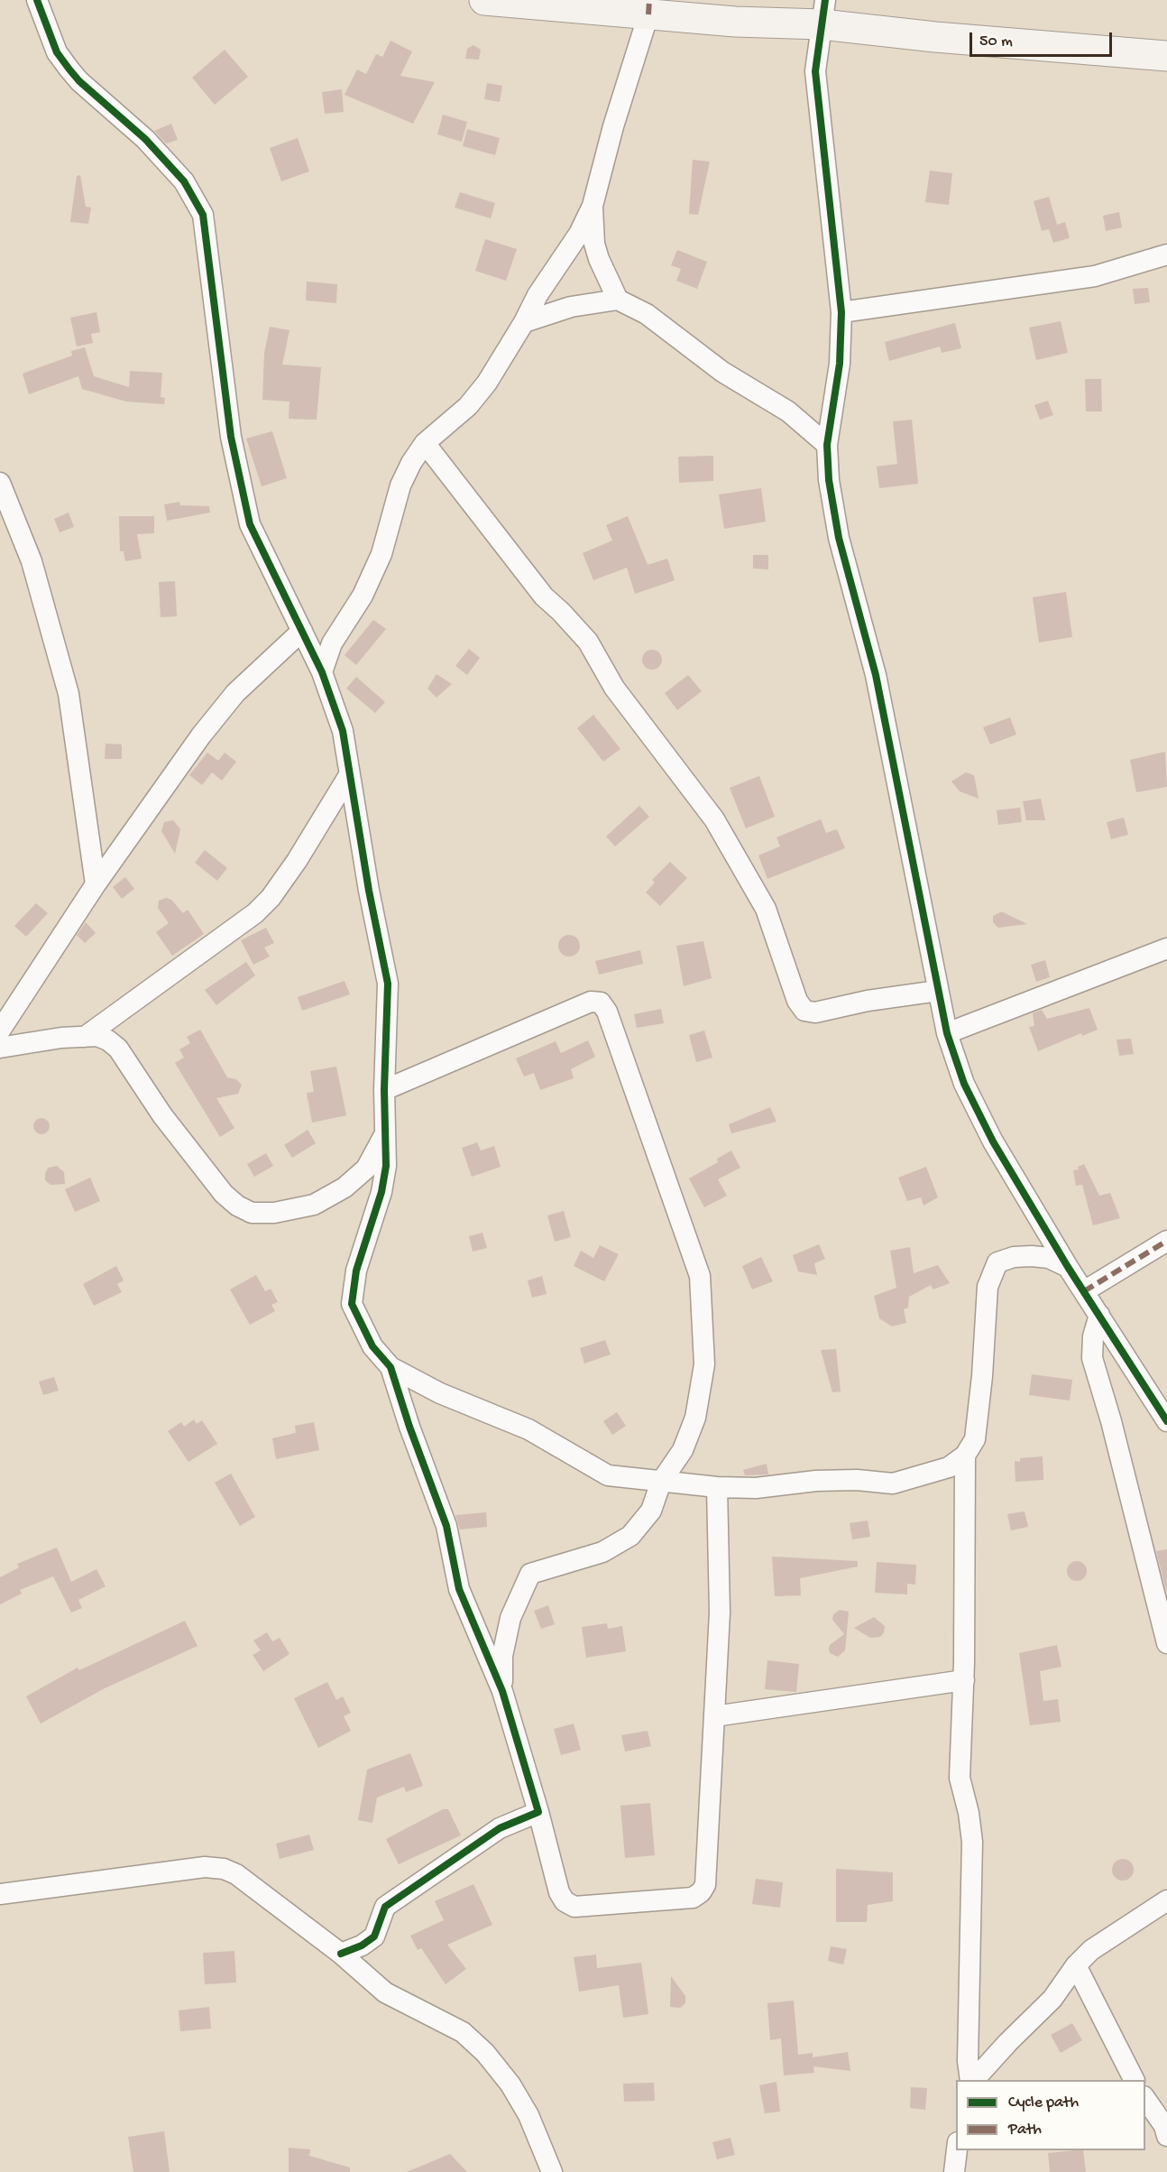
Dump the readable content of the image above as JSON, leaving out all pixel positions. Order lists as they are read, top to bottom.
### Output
{
  "legend": ["Cycle path", "Path"],
  "scale_bar": "50 m"
}
